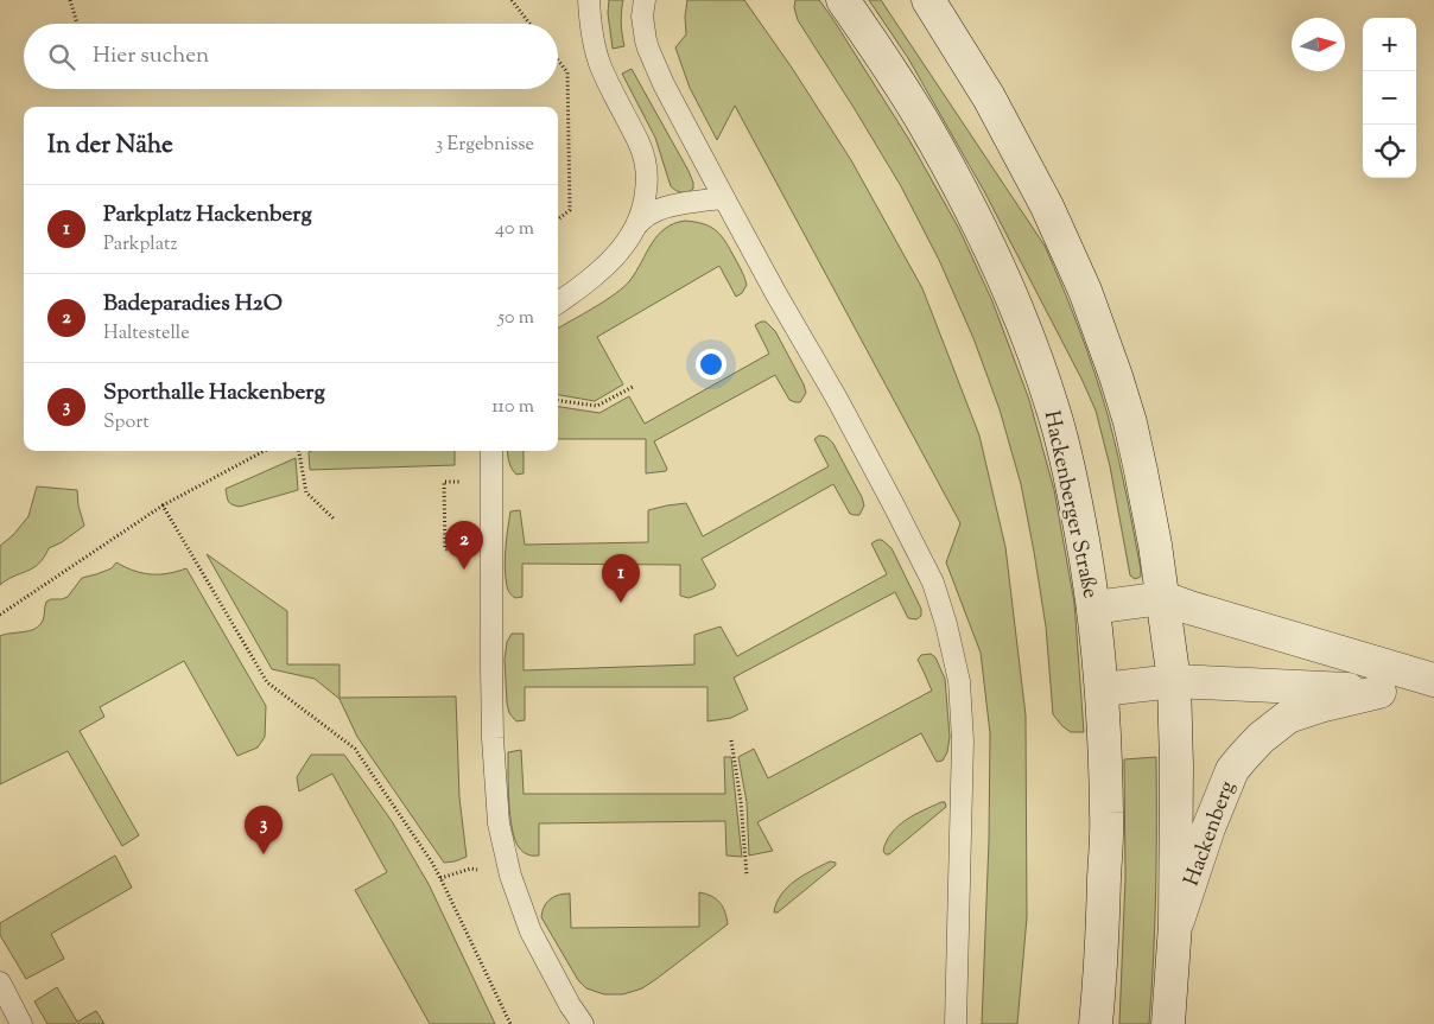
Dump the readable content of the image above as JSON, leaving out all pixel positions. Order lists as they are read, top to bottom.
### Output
{
  "streets": {
    "street": ["Hackenberger Straße", "Hackenberg"]
  },
  "crossings": [
    ["Hackenberger Straße", "Hackenberg"]
  ],
  "north": "right",
  "page": {
    "map_buttons": ["+", "−"],
    "search": "Hier suchen",
    "heading": ["In der Nähe", "3 Ergebnisse"],
    "list": [
      {
        "mark": "1",
        "name": "Parkplatz Hackenberg",
        "note": "Parkplatz",
        "value": "40 m"
      },
      {
        "mark": "2",
        "name": "Badeparadies H2O",
        "note": "Haltestelle",
        "value": "50 m"
      },
      {
        "mark": "3",
        "name": "Sporthalle Hackenberg",
        "note": "Sport",
        "value": "110 m"
      }
    ],
    "pins": ["2", "1", "3"]
  }
}
